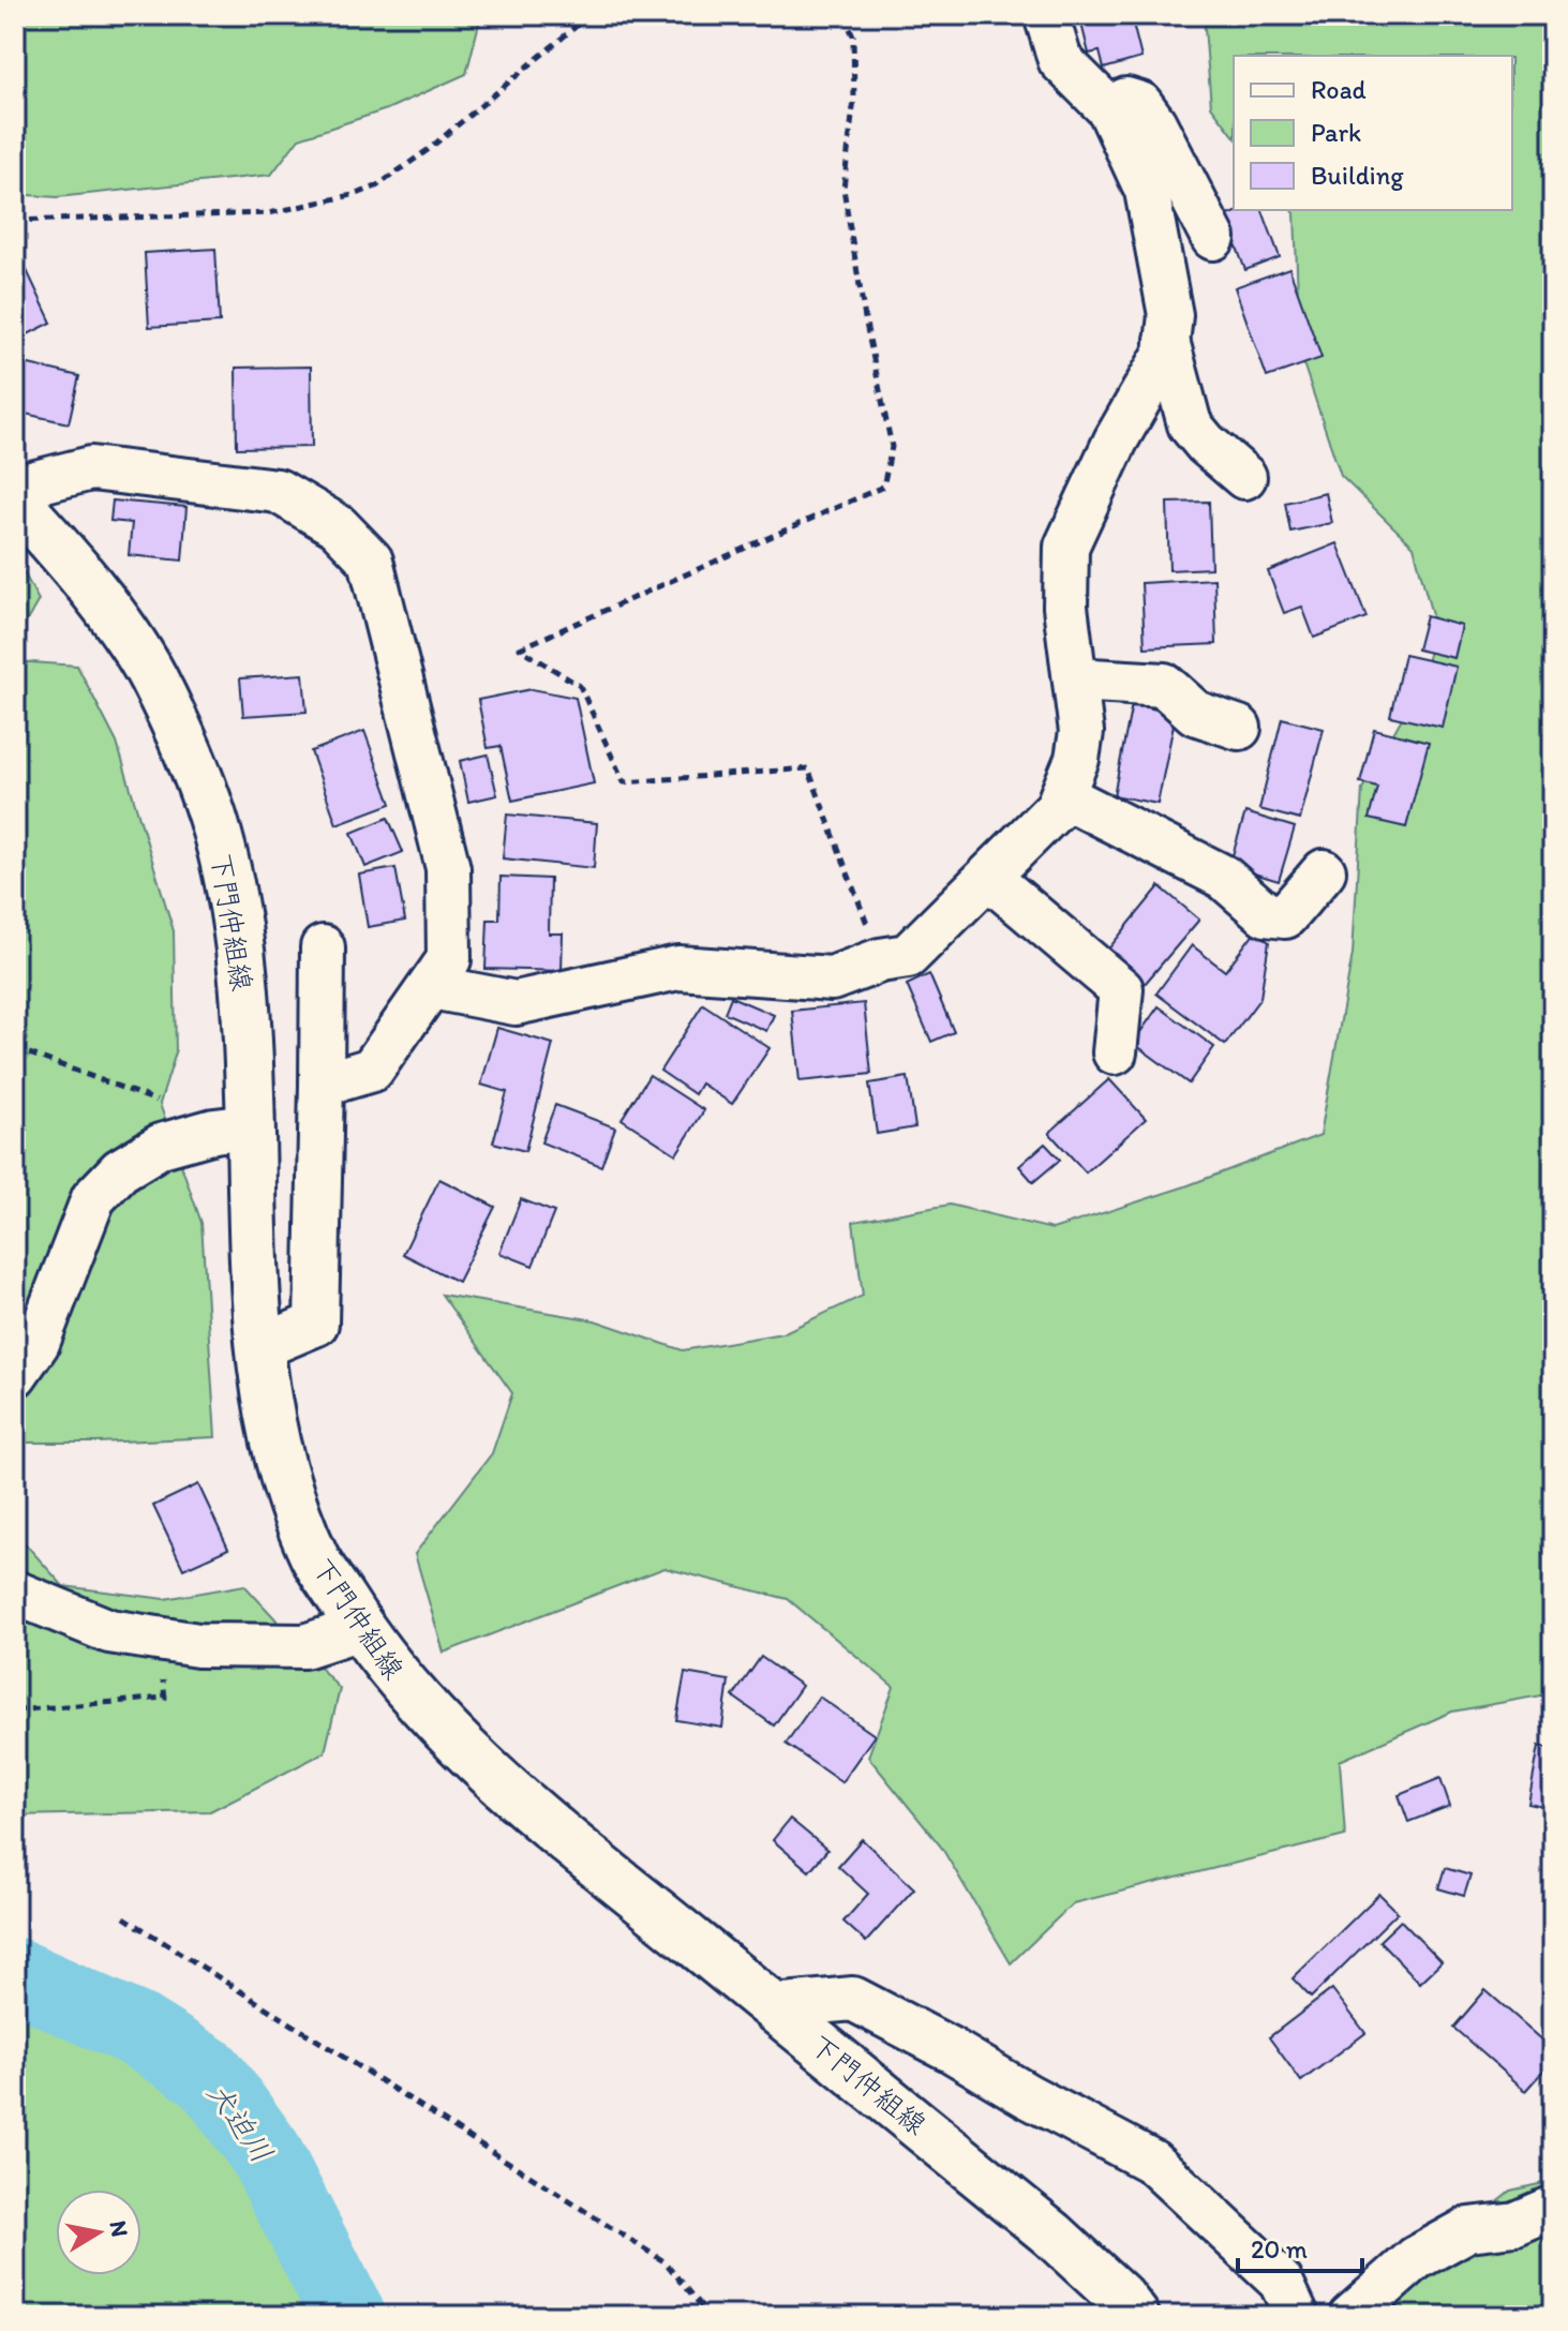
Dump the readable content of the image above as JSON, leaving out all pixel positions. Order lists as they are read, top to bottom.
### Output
{
  "streets": {
    "street": ["下門仲組線"]
  },
  "water": ["犬迫川"],
  "legend": ["Road", "Park", "Building"],
  "scale_bar": "20 m",
  "north": "right"
}
